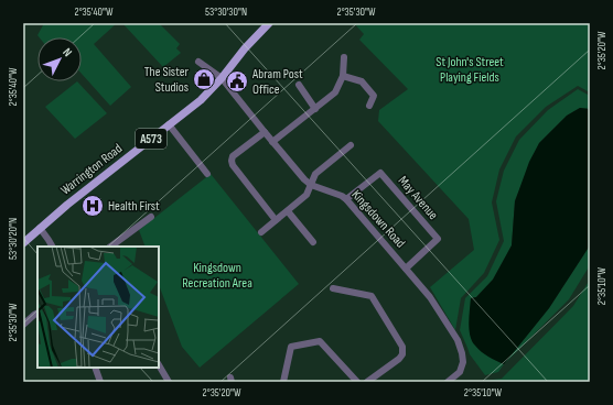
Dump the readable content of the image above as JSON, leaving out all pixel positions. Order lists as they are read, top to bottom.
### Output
{
  "streets": {
    "main road": ["A573", "Warrington Road"],
    "street": ["May Avenue", "Kingsdown Road"]
  },
  "crossings": [
    ["Warrington Road", "Kingsdown Road"],
    ["May Avenue", "Kingsdown Road"]
  ],
  "parks": ["St John's Street Playing Fields", "Kingsdown Recreation Area"],
  "places": {
    "shop": ["The Sister Studios"],
    "public building": ["Abram Post Office"],
    "hospital": ["Health First"]
  },
  "north": "top right",
  "coordinates": [
    "2°35'40\"W",
    "53°30'30\"N",
    "2°35'30\"W",
    "2°35'20\"W",
    "53°30'20\"N",
    "2°35'10\"W"
  ]
}
